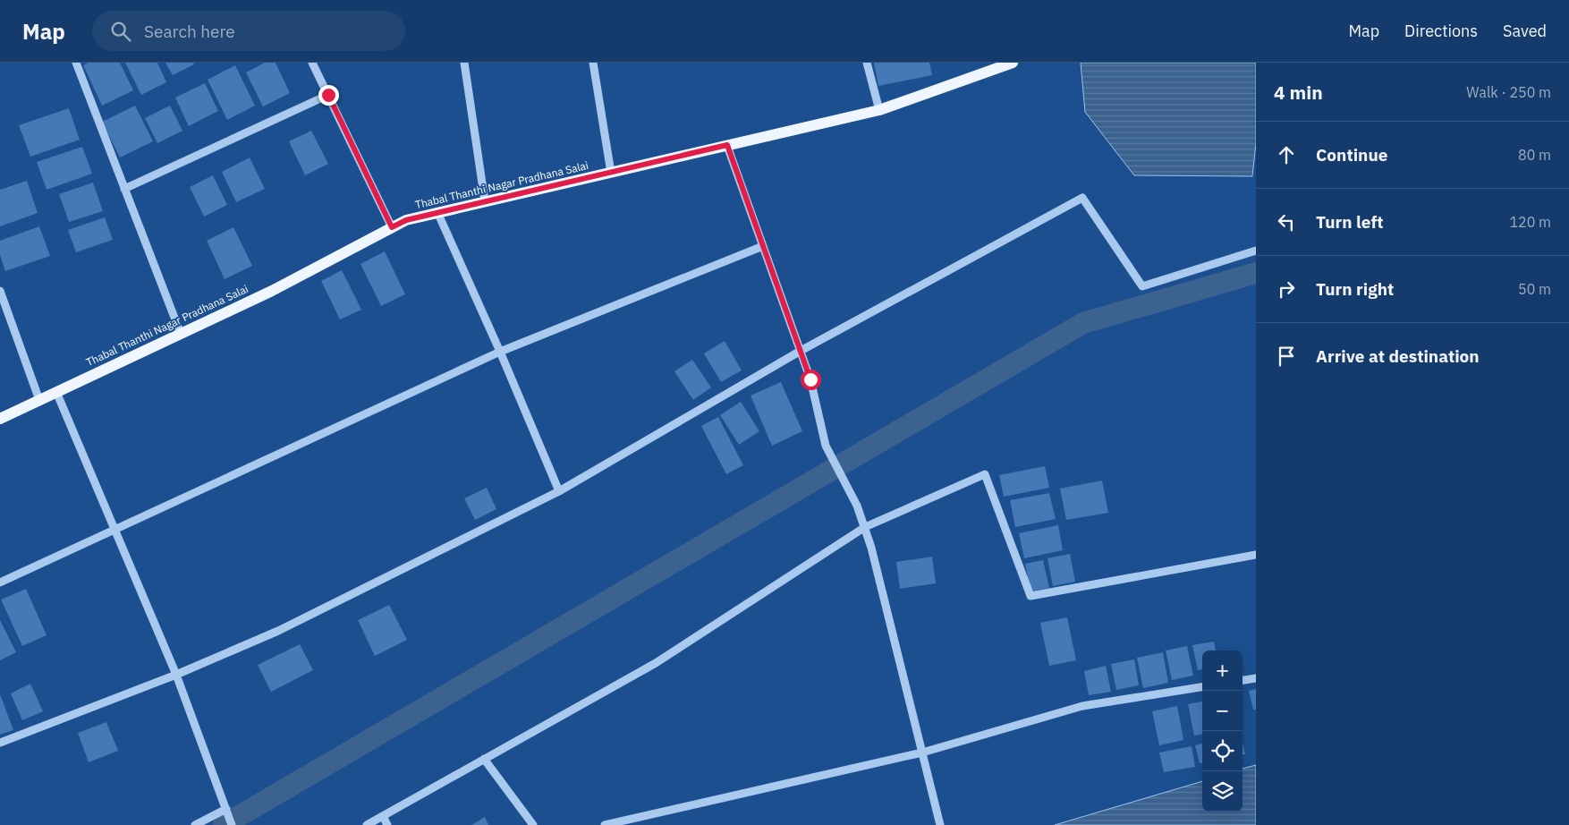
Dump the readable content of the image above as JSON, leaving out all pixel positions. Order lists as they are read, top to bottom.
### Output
{
  "streets": {
    "main road": ["Thabal Thanthi Nagar Pradhana Salai"]
  },
  "page": {
    "header": "Map",
    "search": "Search here",
    "nav": ["Map", "Directions", "Saved"],
    "heading": ["4 min", "Walk · 250 m"],
    "list": [
      ["Continue", "80 m"],
      ["Turn left", "120 m"],
      ["Turn right", "50 m"],
      "Arrive at destination"
    ],
    "map_buttons": ["+", "−"]
  }
}
